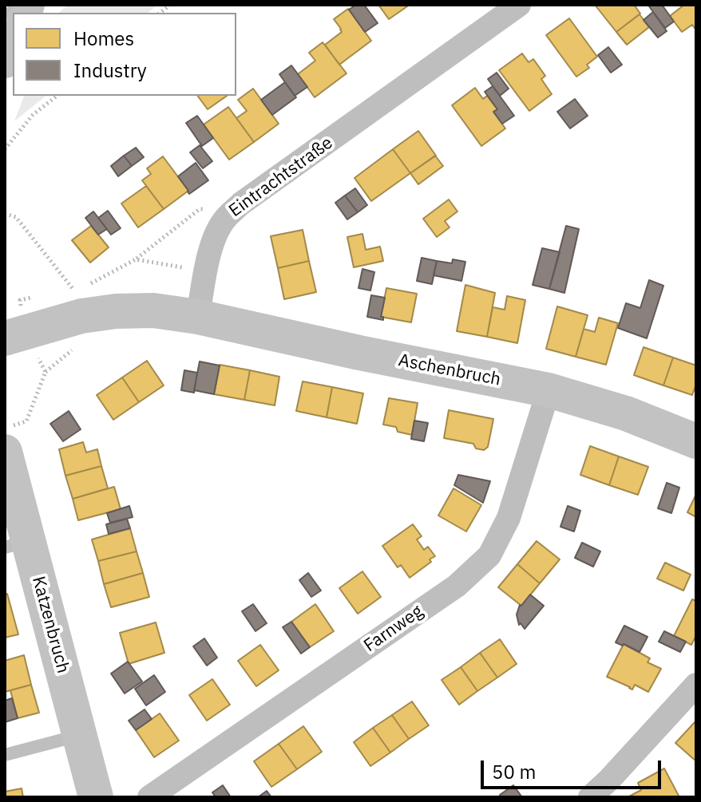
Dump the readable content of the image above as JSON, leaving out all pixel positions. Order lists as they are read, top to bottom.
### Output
{
  "streets": {
    "street": [
      "Eintrachtstraße",
      "Aschenbruch",
      "Katzenbruch",
      "Farnweg"
    ]
  },
  "crossings": [
    ["Eintrachtstraße", "Aschenbruch"],
    ["Aschenbruch", "Farnweg"]
  ],
  "legend": ["Homes", "Industry"],
  "scale_bar": "50 m"
}
